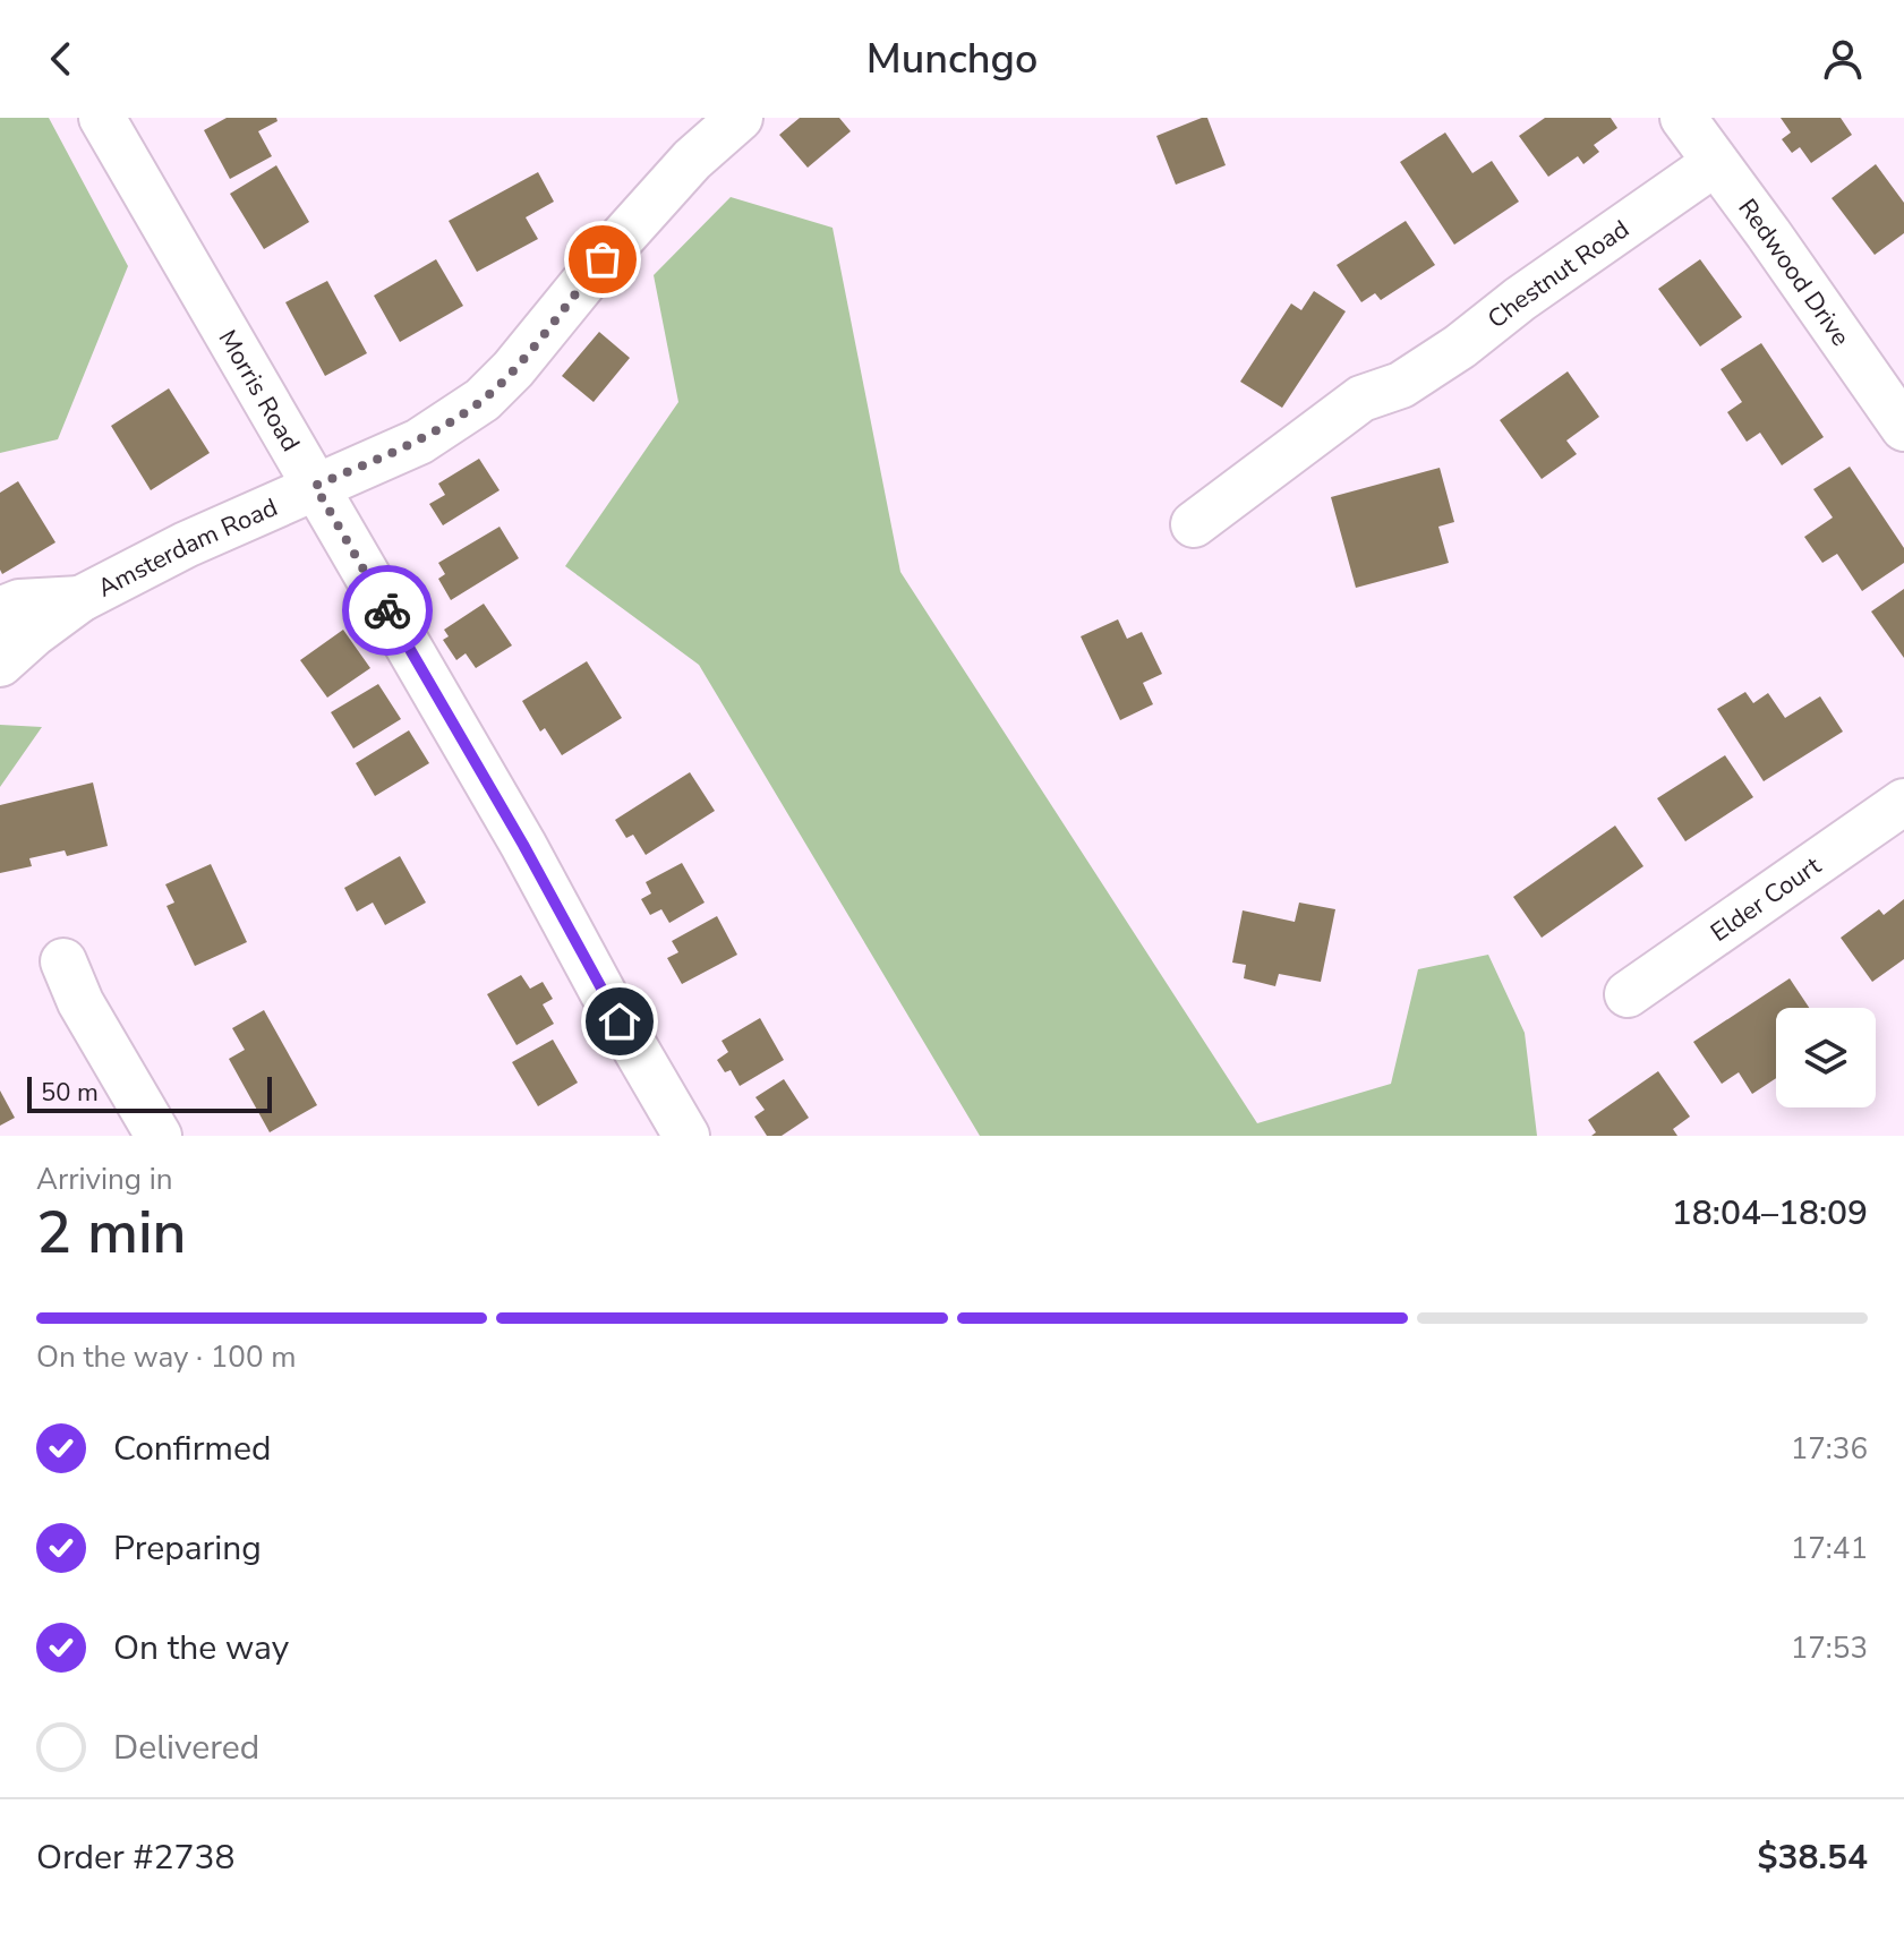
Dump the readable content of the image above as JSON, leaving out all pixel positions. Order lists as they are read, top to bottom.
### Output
{
  "streets": {
    "street": [
      "Redwood Drive",
      "Chestnut Road",
      "Morris Road",
      "Amsterdam Road",
      "Elder Court"
    ]
  },
  "crossings": [
    ["Redwood Drive", "Chestnut Road"],
    ["Morris Road", "Amsterdam Road"]
  ],
  "scale_bar": "50 m",
  "page": {
    "header": "Munchgo",
    "scale": "50 m",
    "heading": ["2 min", "Arriving in", "18:04–18:09"],
    "panel": ["Order #2738", "$38.54"],
    "bar": "On the way · 100 m",
    "list": [
      ["Confirmed", "17:36"],
      ["Preparing", "17:41"],
      ["On the way", "17:53"],
      "Delivered"
    ]
  }
}
